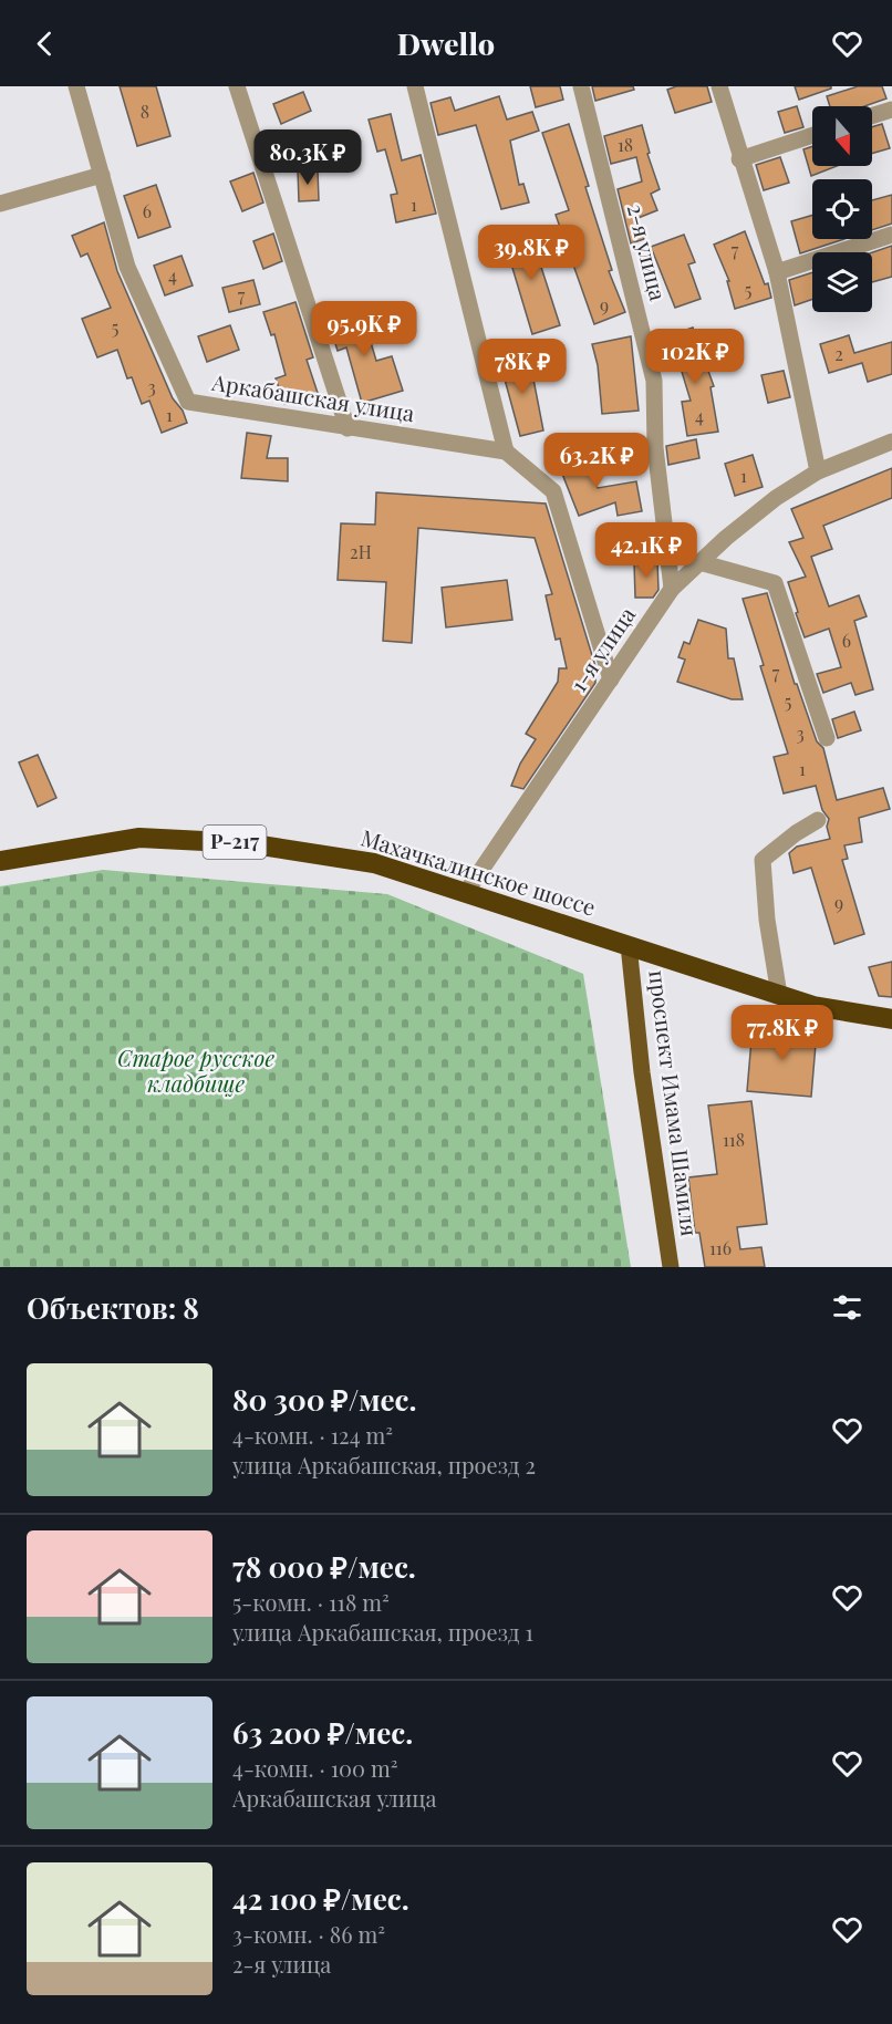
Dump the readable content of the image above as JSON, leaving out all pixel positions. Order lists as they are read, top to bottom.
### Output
{
  "streets": {
    "highway": ["Р-217", "Махачкалинское шоссе"],
    "main road": ["проспект Имама Шамиля"],
    "street": ["2-я улица", "Аркабашская улица", "1-я улица"]
  },
  "crossings": [
    ["2-я улица", "1-я улица"],
    ["1-я улица", "Махачкалинское шоссе"],
    ["Махачкалинское шоссе", "проспект Имама Шамиля"]
  ],
  "parks": ["Старое русское кладбище"],
  "house_numbers": [
    "8",
    "18",
    "1",
    "6",
    "7",
    "4",
    "5",
    "7",
    "9",
    "5",
    "2",
    "3",
    "1",
    "4",
    "1",
    "2Н",
    "6",
    "7",
    "5",
    "3",
    "1",
    "9",
    "118",
    "116"
  ],
  "north": "bottom",
  "page": {
    "header": "Dwello",
    "price": [
      "80.3K ₽",
      "39.8K ₽",
      "95.9K ₽",
      "102K ₽",
      "78K ₽",
      "63.2K ₽",
      "42.1K ₽",
      "77.8K ₽"
    ],
    "heading": "Объектов: 8",
    "list": [
      {
        "name": "80 300 ₽/мес.",
        "note": "4-комн. · 124 m² · улица Аркабашская, проезд 2"
      },
      {
        "name": "78 000 ₽/мес.",
        "note": "5-комн. · 118 m² · улица Аркабашская, проезд 1"
      },
      {
        "name": "63 200 ₽/мес.",
        "note": "4-комн. · 100 m² · Аркабашская улица"
      },
      {
        "name": "42 100 ₽/мес.",
        "note": "3-комн. · 86 m² · 2-я улица"
      }
    ]
  }
}
